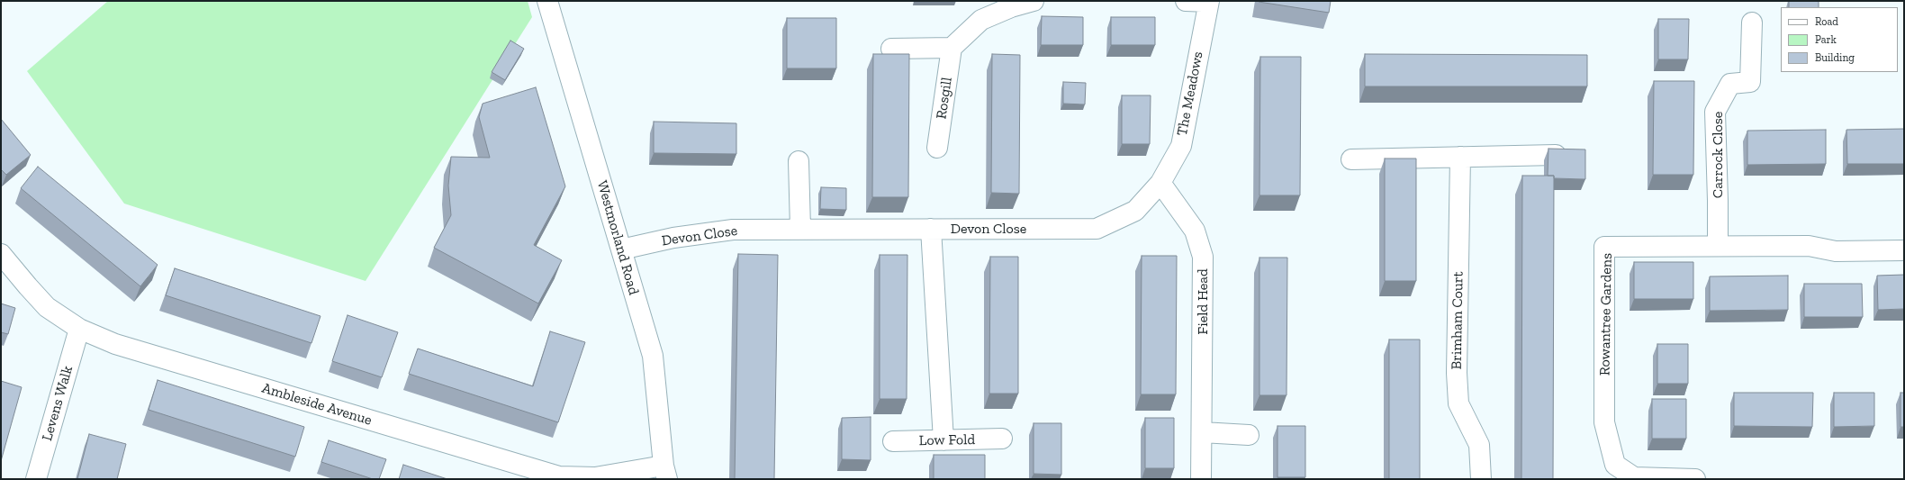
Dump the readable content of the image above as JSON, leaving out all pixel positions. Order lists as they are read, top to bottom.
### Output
{
  "streets": {
    "street": [
      "The Meadows",
      "Rosgill",
      "Carrock Close",
      "Devon Close",
      "Westmorland Road",
      "Field Head",
      "Rowantree Gardens",
      "Brimham Court",
      "Levens Walk",
      "Ambleside Avenue",
      "Low Fold"
    ]
  },
  "crossings": [
    ["The Meadows", "Devon Close"],
    ["The Meadows", "Field Head"],
    ["Carrock Close", "Rowantree Gardens"],
    ["Devon Close", "Westmorland Road"],
    ["Devon Close", "Field Head"],
    ["Westmorland Road", "Ambleside Avenue"],
    ["Levens Walk", "Ambleside Avenue"]
  ],
  "legend": ["Road", "Park", "Building"]
}
